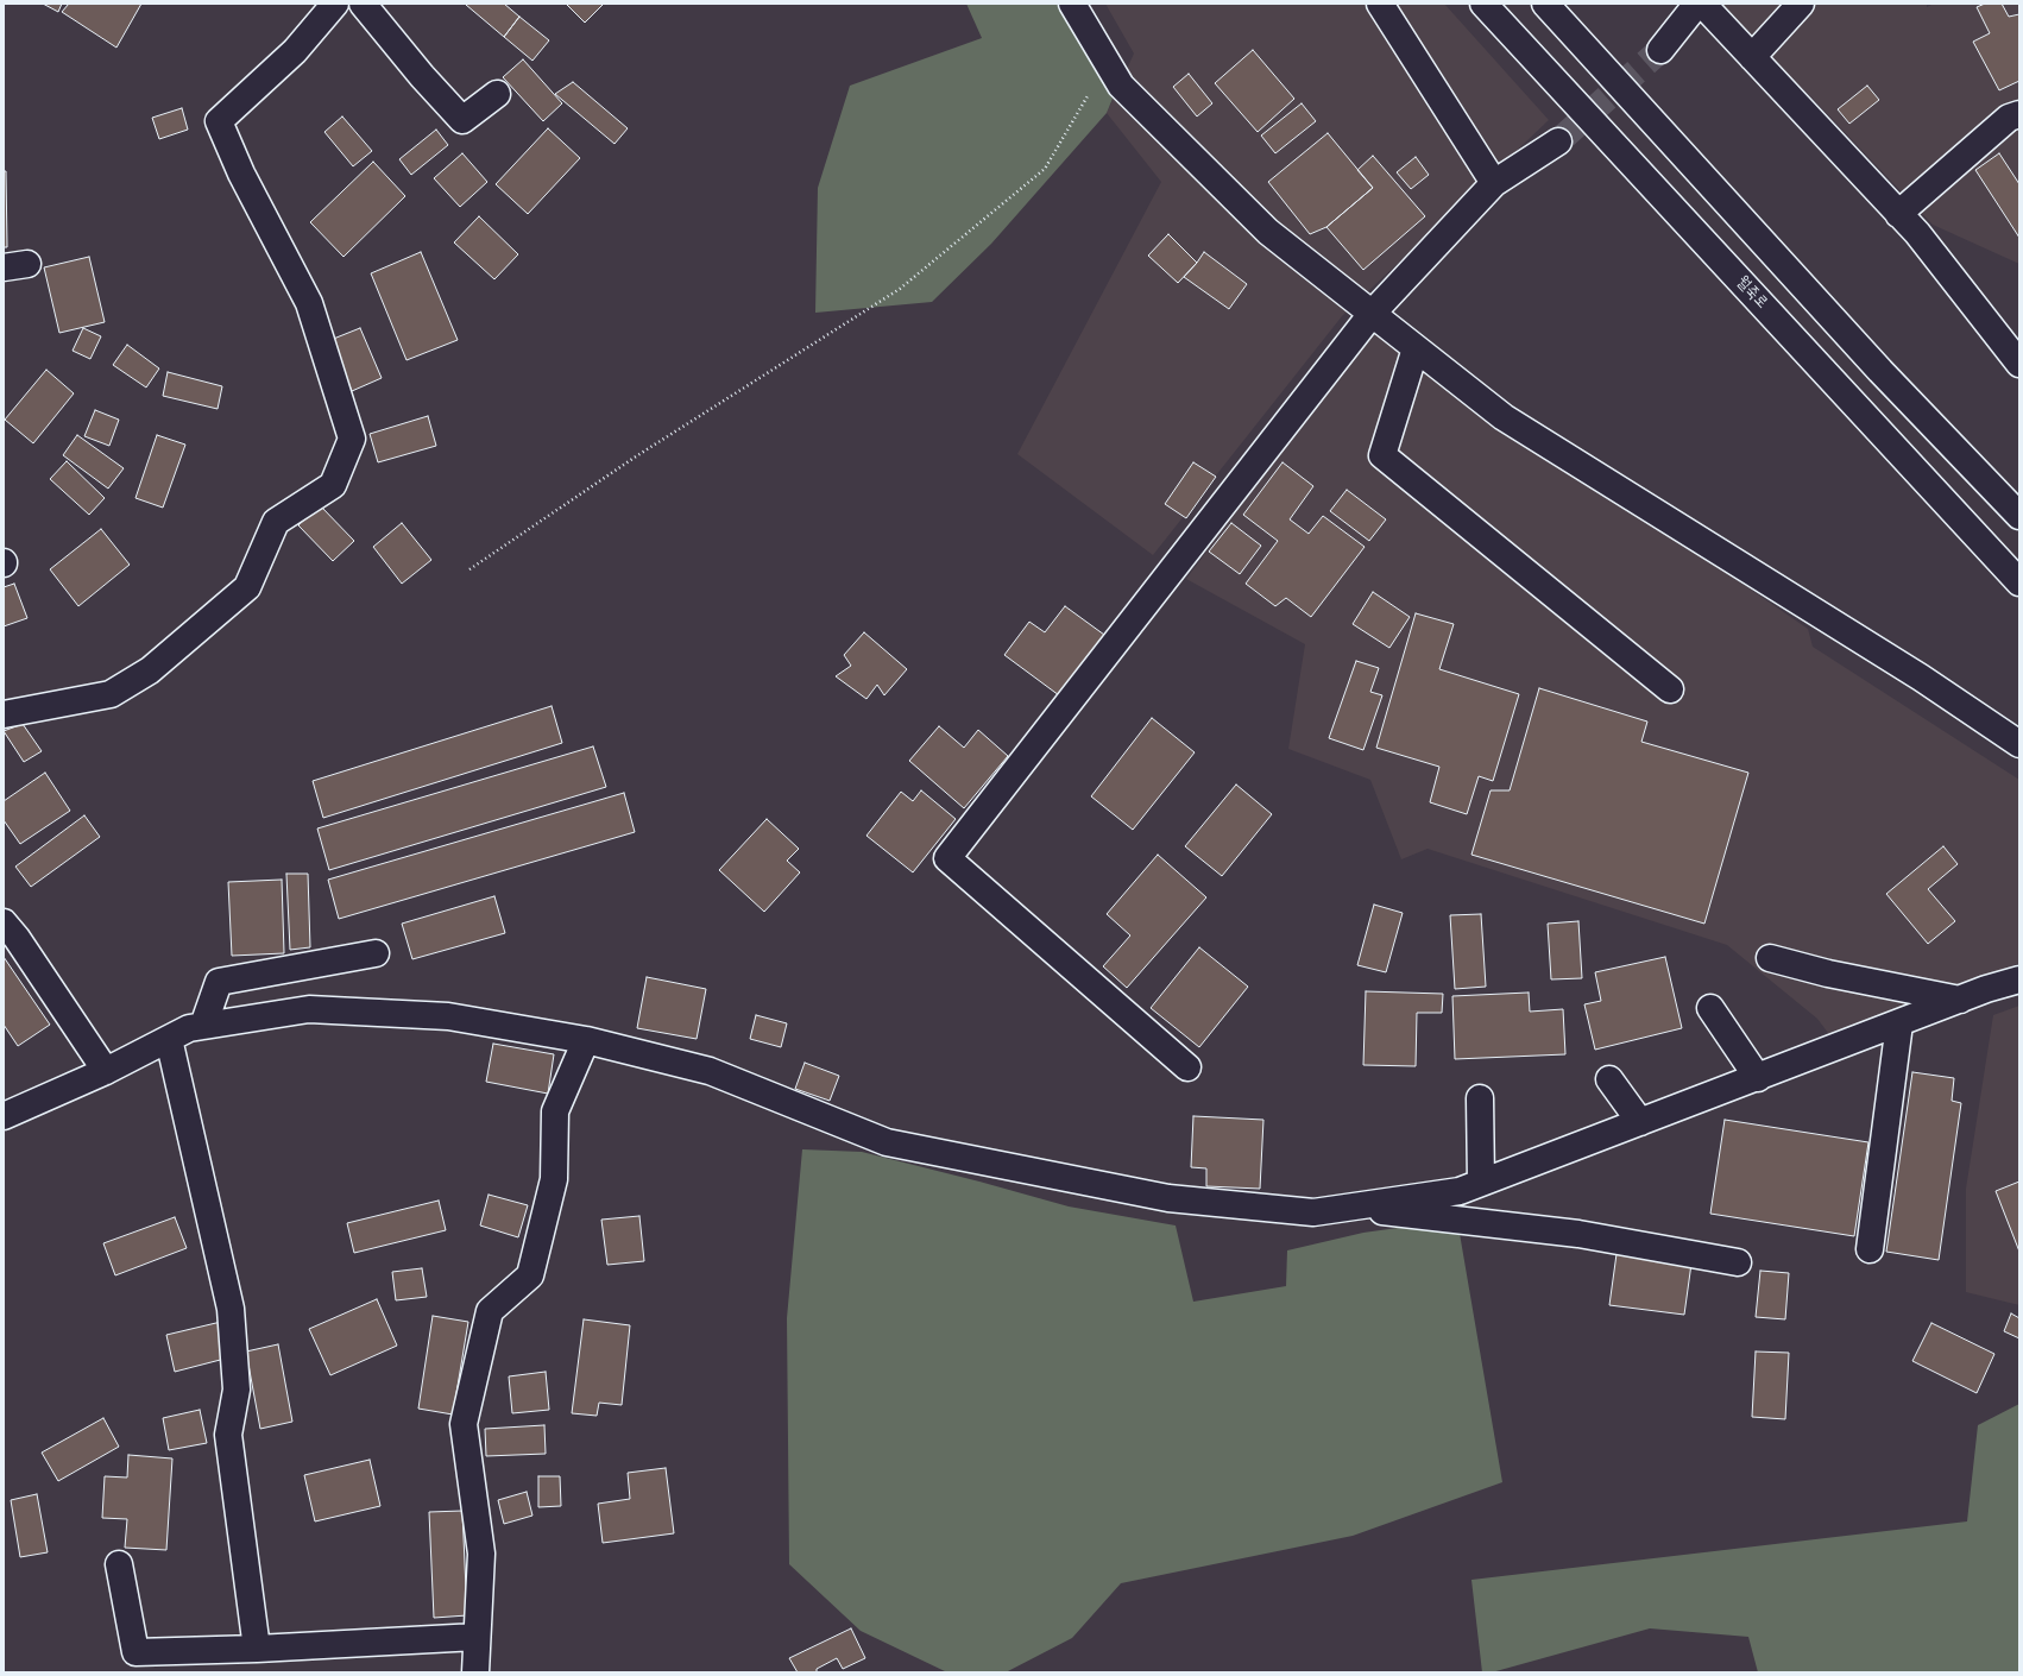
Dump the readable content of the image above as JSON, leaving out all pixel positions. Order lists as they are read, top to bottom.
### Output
{
  "streets": {
    "street": ["월죽로"]
  }
}
